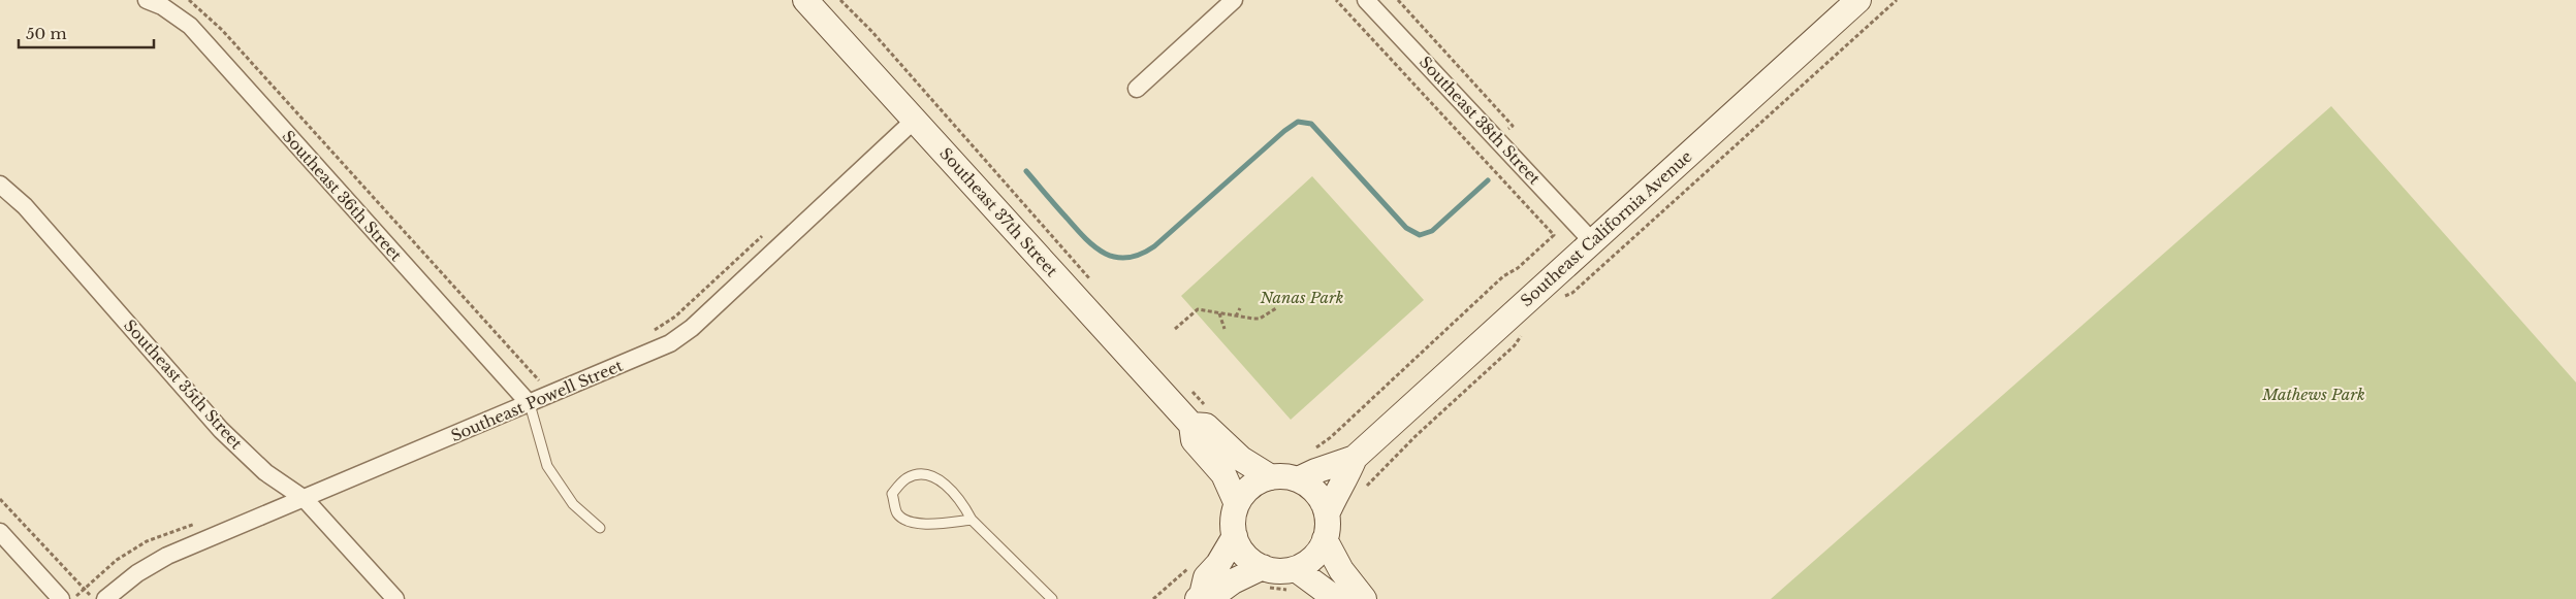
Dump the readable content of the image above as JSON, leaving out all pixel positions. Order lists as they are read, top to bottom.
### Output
{
  "streets": {
    "main road": ["Southeast 37th Street", "Southeast California Avenue"],
    "street": [
      "Southeast 38th Street",
      "Southeast 36th Street",
      "Southeast 35th Street",
      "Southeast Powell Street"
    ]
  },
  "crossings": [
    ["Southeast 38th Street", "Southeast California Avenue"],
    ["Southeast 36th Street", "Southeast Powell Street"],
    ["Southeast 37th Street", "Southeast California Avenue"],
    ["Southeast 37th Street", "Southeast Powell Street"],
    ["Southeast 35th Street", "Southeast Powell Street"]
  ],
  "parks": ["Nanas Park", "Mathews Park"],
  "scale_bar": "50 m"
}
